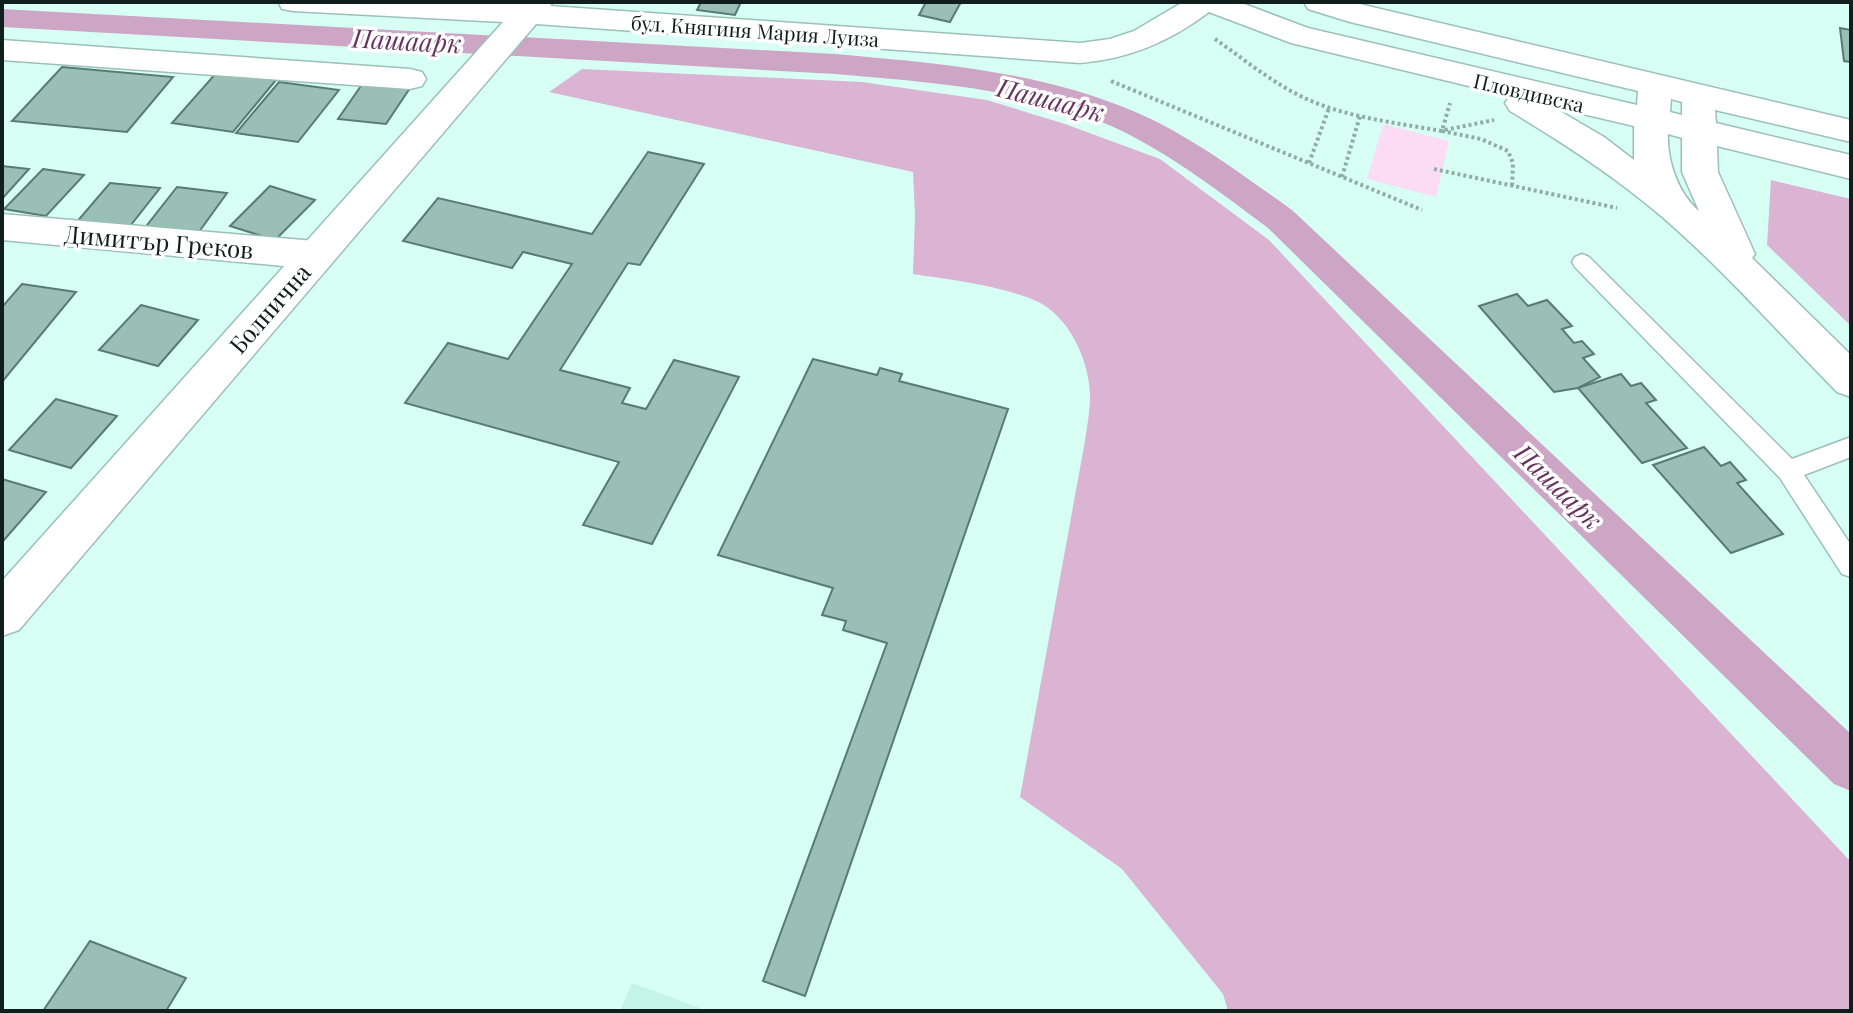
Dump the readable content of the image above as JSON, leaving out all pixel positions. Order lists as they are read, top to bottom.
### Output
{
  "streets": {
    "street": [
      "бул. Княгиня Мария Луиза",
      "Пловдивска",
      "Димитър Греков",
      "Болнична"
    ]
  },
  "crossings": [
    ["бул. Княгиня Мария Луиза", "Болнична"],
    ["Димитър Греков", "Болнична"]
  ],
  "water": ["Пашаарк"]
}
